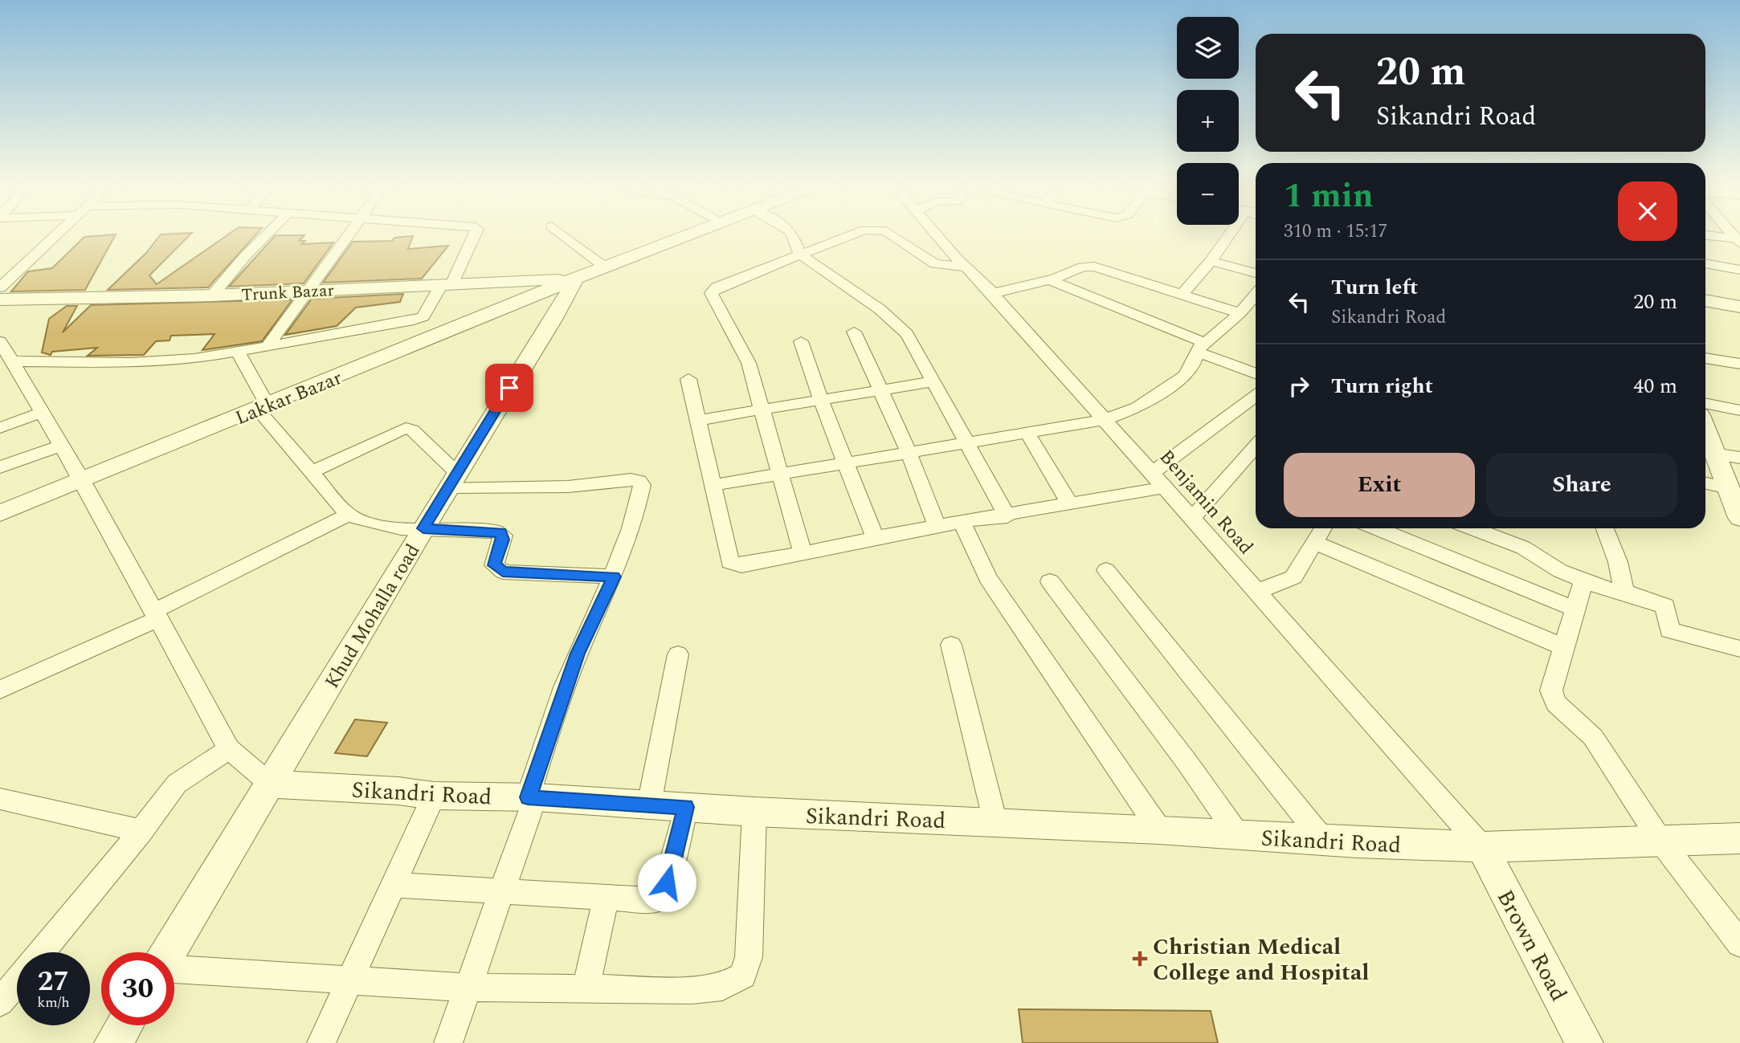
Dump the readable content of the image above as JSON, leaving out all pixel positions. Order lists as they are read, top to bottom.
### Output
{
  "streets": {
    "street": [
      "Trunk Bazar",
      "Lakkar Bazar",
      "Benjamin Road",
      "Khud Mohalla road",
      "Sikandri Road",
      "Brown Road"
    ]
  },
  "crossings": [
    ["Trunk Bazar", "Lakkar Bazar"],
    ["Trunk Bazar", "Khud Mohalla road"],
    ["Lakkar Bazar", "Khud Mohalla road"],
    ["Benjamin Road", "Sikandri Road"],
    ["Benjamin Road", "Brown Road"],
    ["Khud Mohalla road", "Sikandri Road"],
    ["Sikandri Road", "Brown Road"]
  ],
  "places": {
    "health": ["Christian Medical College and Hospital"]
  },
  "page": {
    "map_buttons": ["+", "−"],
    "turn": ["20 m", "Sikandri Road"],
    "heading": ["1 min", "310 m · 15:17"],
    "list": [
      {
        "name": "Turn left",
        "note": "Sikandri Road",
        "value": "20 m"
      },
      {
        "name": "Turn right",
        "value": "40 m"
      }
    ],
    "buttons": ["Exit", "Share"],
    "speed": "27 km/h",
    "limit": "30"
  }
}
